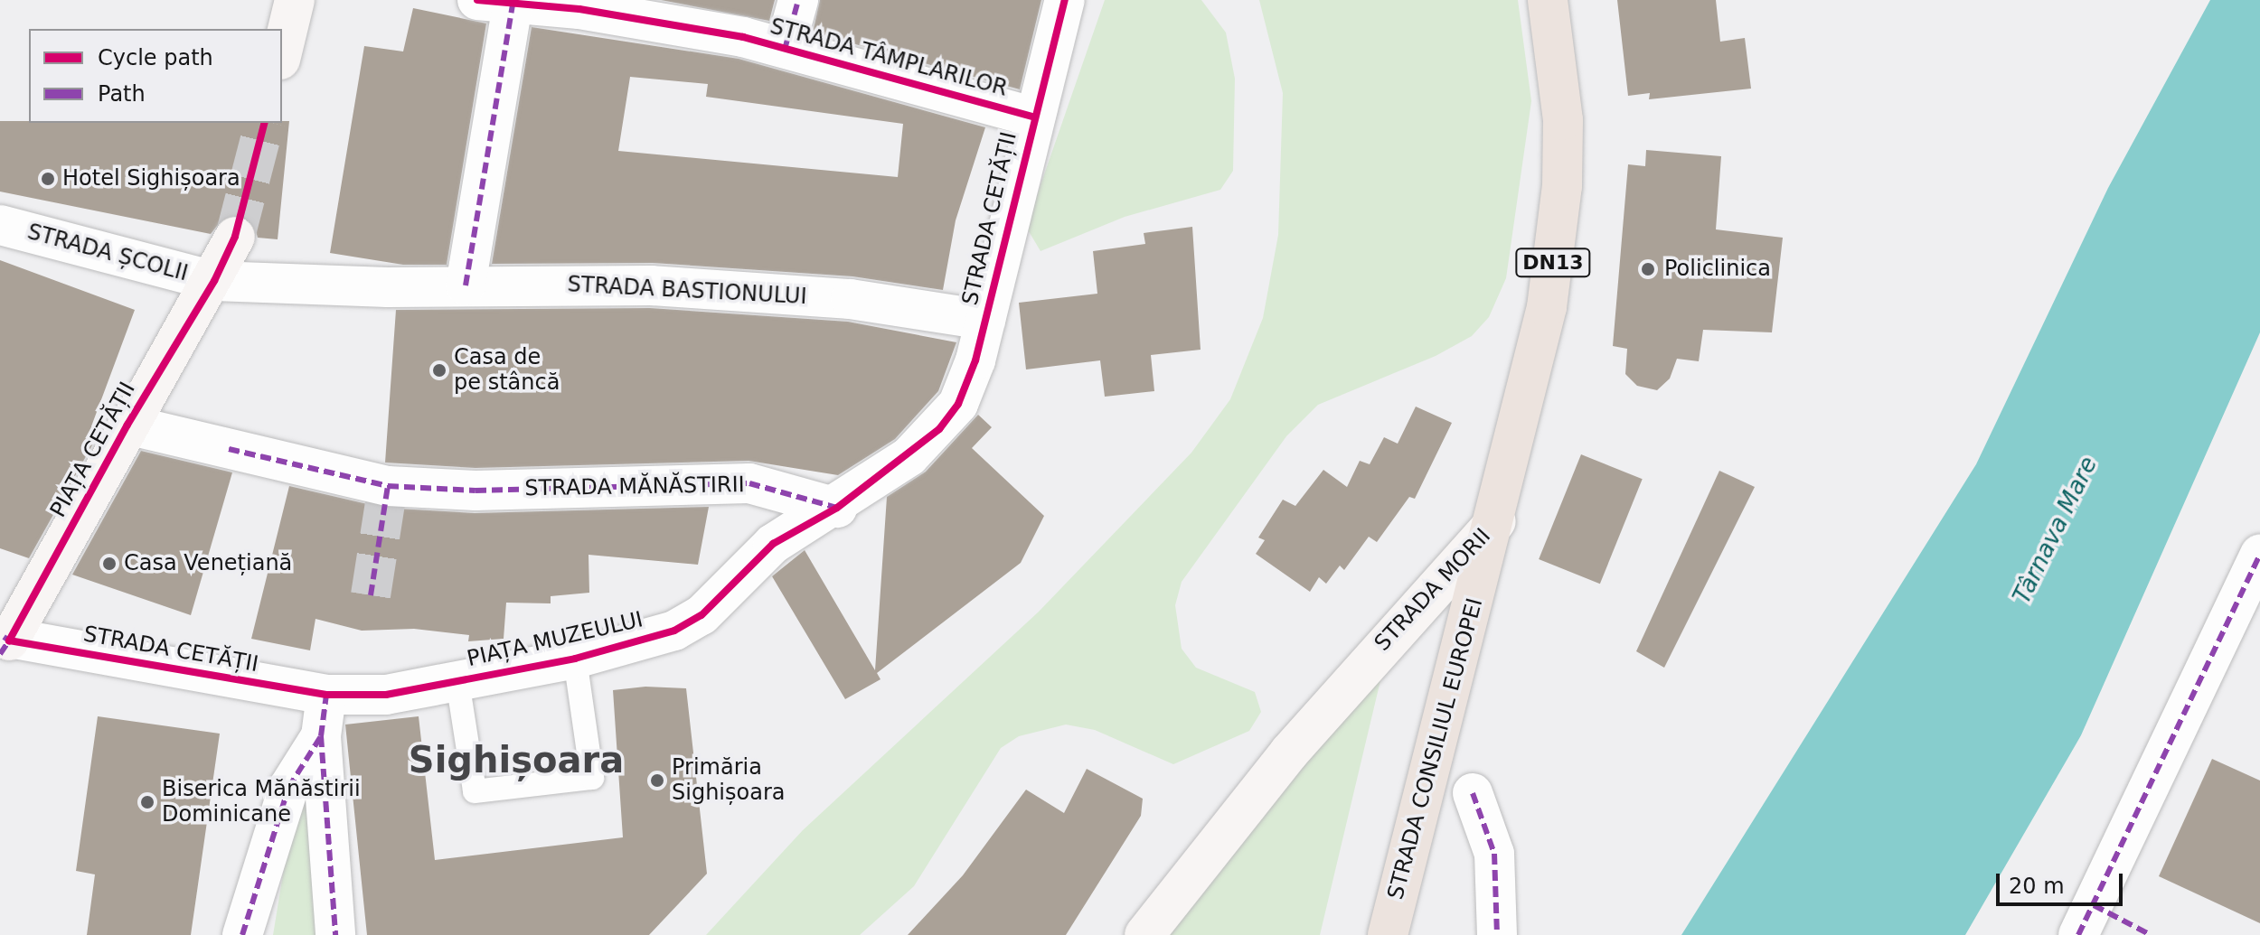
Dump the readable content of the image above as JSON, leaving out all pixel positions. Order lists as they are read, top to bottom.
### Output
{
  "streets": {
    "highway": ["DN13", "STRADA MORII", "STRADA CONSILIUL EUROPEI"],
    "street": [
      "STRADA TÂMPLARILOR",
      "STRADA CETĂȚII",
      "STRADA ȘCOLII",
      "STRADA BASTIONULUI",
      "PIAȚA CETĂȚII",
      "STRADA MĂNĂSTIRII",
      "PIAȚA MUZEULUI"
    ]
  },
  "crossings": [
    ["STRADA TÂMPLARILOR", "STRADA CETĂȚII"],
    ["STRADA CETĂȚII", "STRADA BASTIONULUI"],
    ["STRADA CETĂȚII", "PIAȚA CETĂȚII"],
    ["STRADA CETĂȚII", "PIAȚA MUZEULUI"],
    ["STRADA ȘCOLII", "STRADA BASTIONULUI"],
    ["STRADA ȘCOLII", "PIAȚA CETĂȚII"],
    ["STRADA BASTIONULUI", "PIAȚA CETĂȚII"],
    ["PIAȚA CETĂȚII", "STRADA MĂNĂSTIRII"],
    ["STRADA MĂNĂSTIRII", "PIAȚA MUZEULUI"],
    ["STRADA MORII", "STRADA CONSILIUL EUROPEI"]
  ],
  "districts": ["Sighișoara"],
  "water": ["Târnava Mare"],
  "places": [
    "Hotel Sighișoara",
    "Policlinica",
    "Casa de pe stâncă",
    "Casa Venețiană",
    "Primăria Sighișoara",
    "Biserica Mănăstirii Dominicane"
  ],
  "legend": ["Cycle path", "Path"],
  "scale_bar": "20 m"
}
